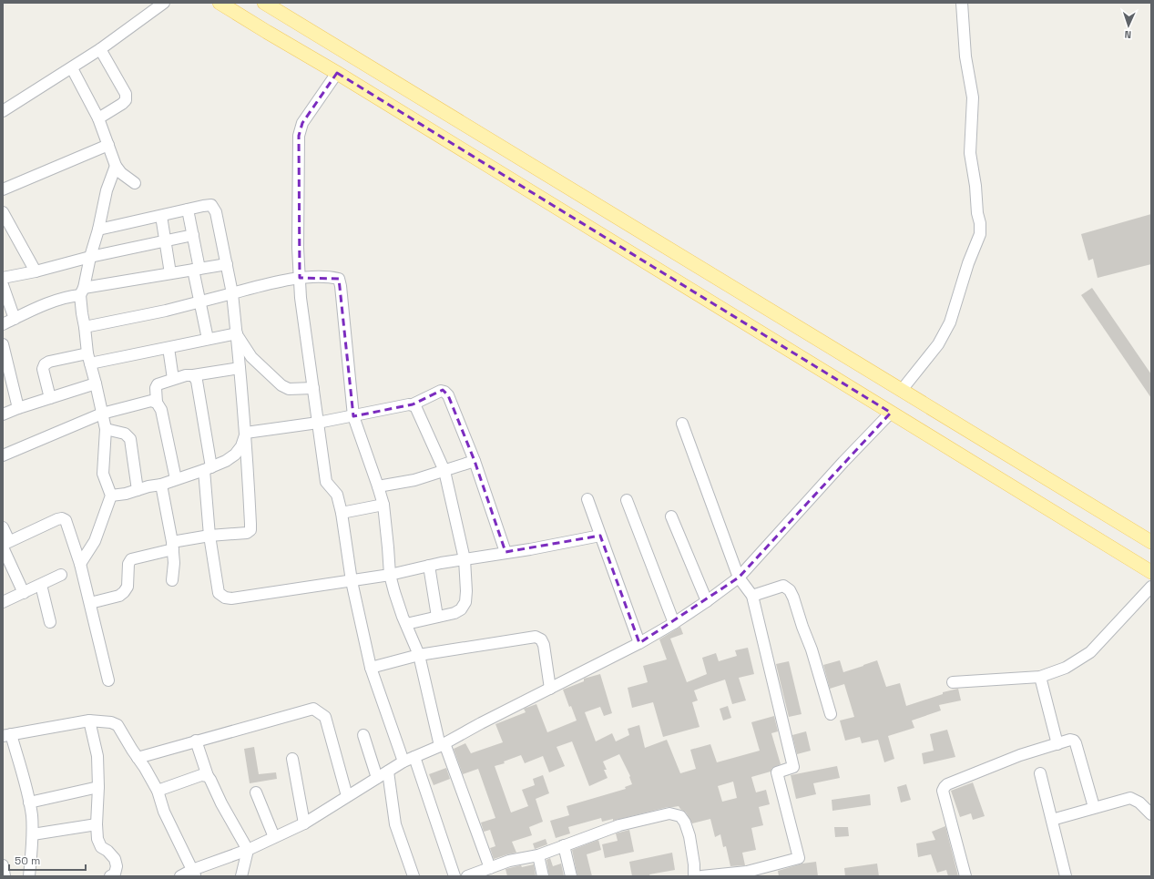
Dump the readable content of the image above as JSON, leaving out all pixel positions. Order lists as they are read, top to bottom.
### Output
{
  "scale_bar": "50 m",
  "north": "bottom"
}
